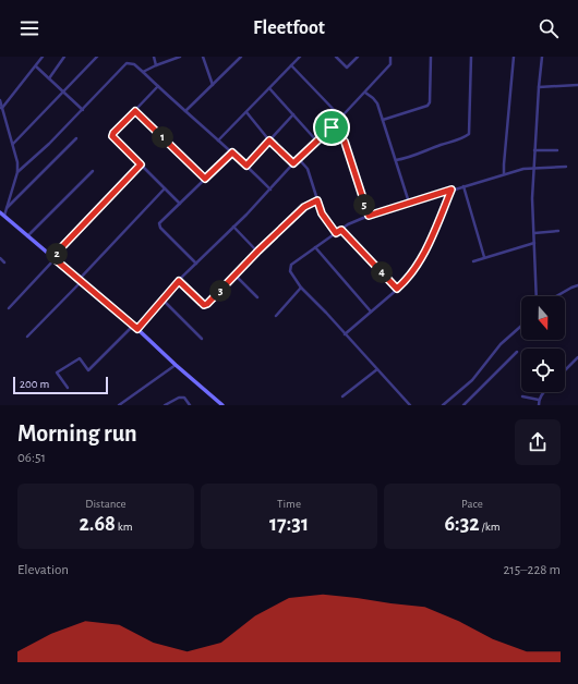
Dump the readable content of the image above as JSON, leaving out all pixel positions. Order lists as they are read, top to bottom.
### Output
{
  "scale_bar": "200 m",
  "north": "bottom",
  "page": {
    "header": "Fleetfoot",
    "pins": [
      "1",
      "5",
      "2",
      "4",
      "3"
    ],
    "scale": "200 m",
    "heading": ["Morning run", "06:51"],
    "stats": [
      ["Distance", "2.68 km"],
      ["Time", "17:31"],
      ["Pace", "6:32 /km"]
    ],
    "chart": ["Elevation", "215–228 m"]
  }
}
